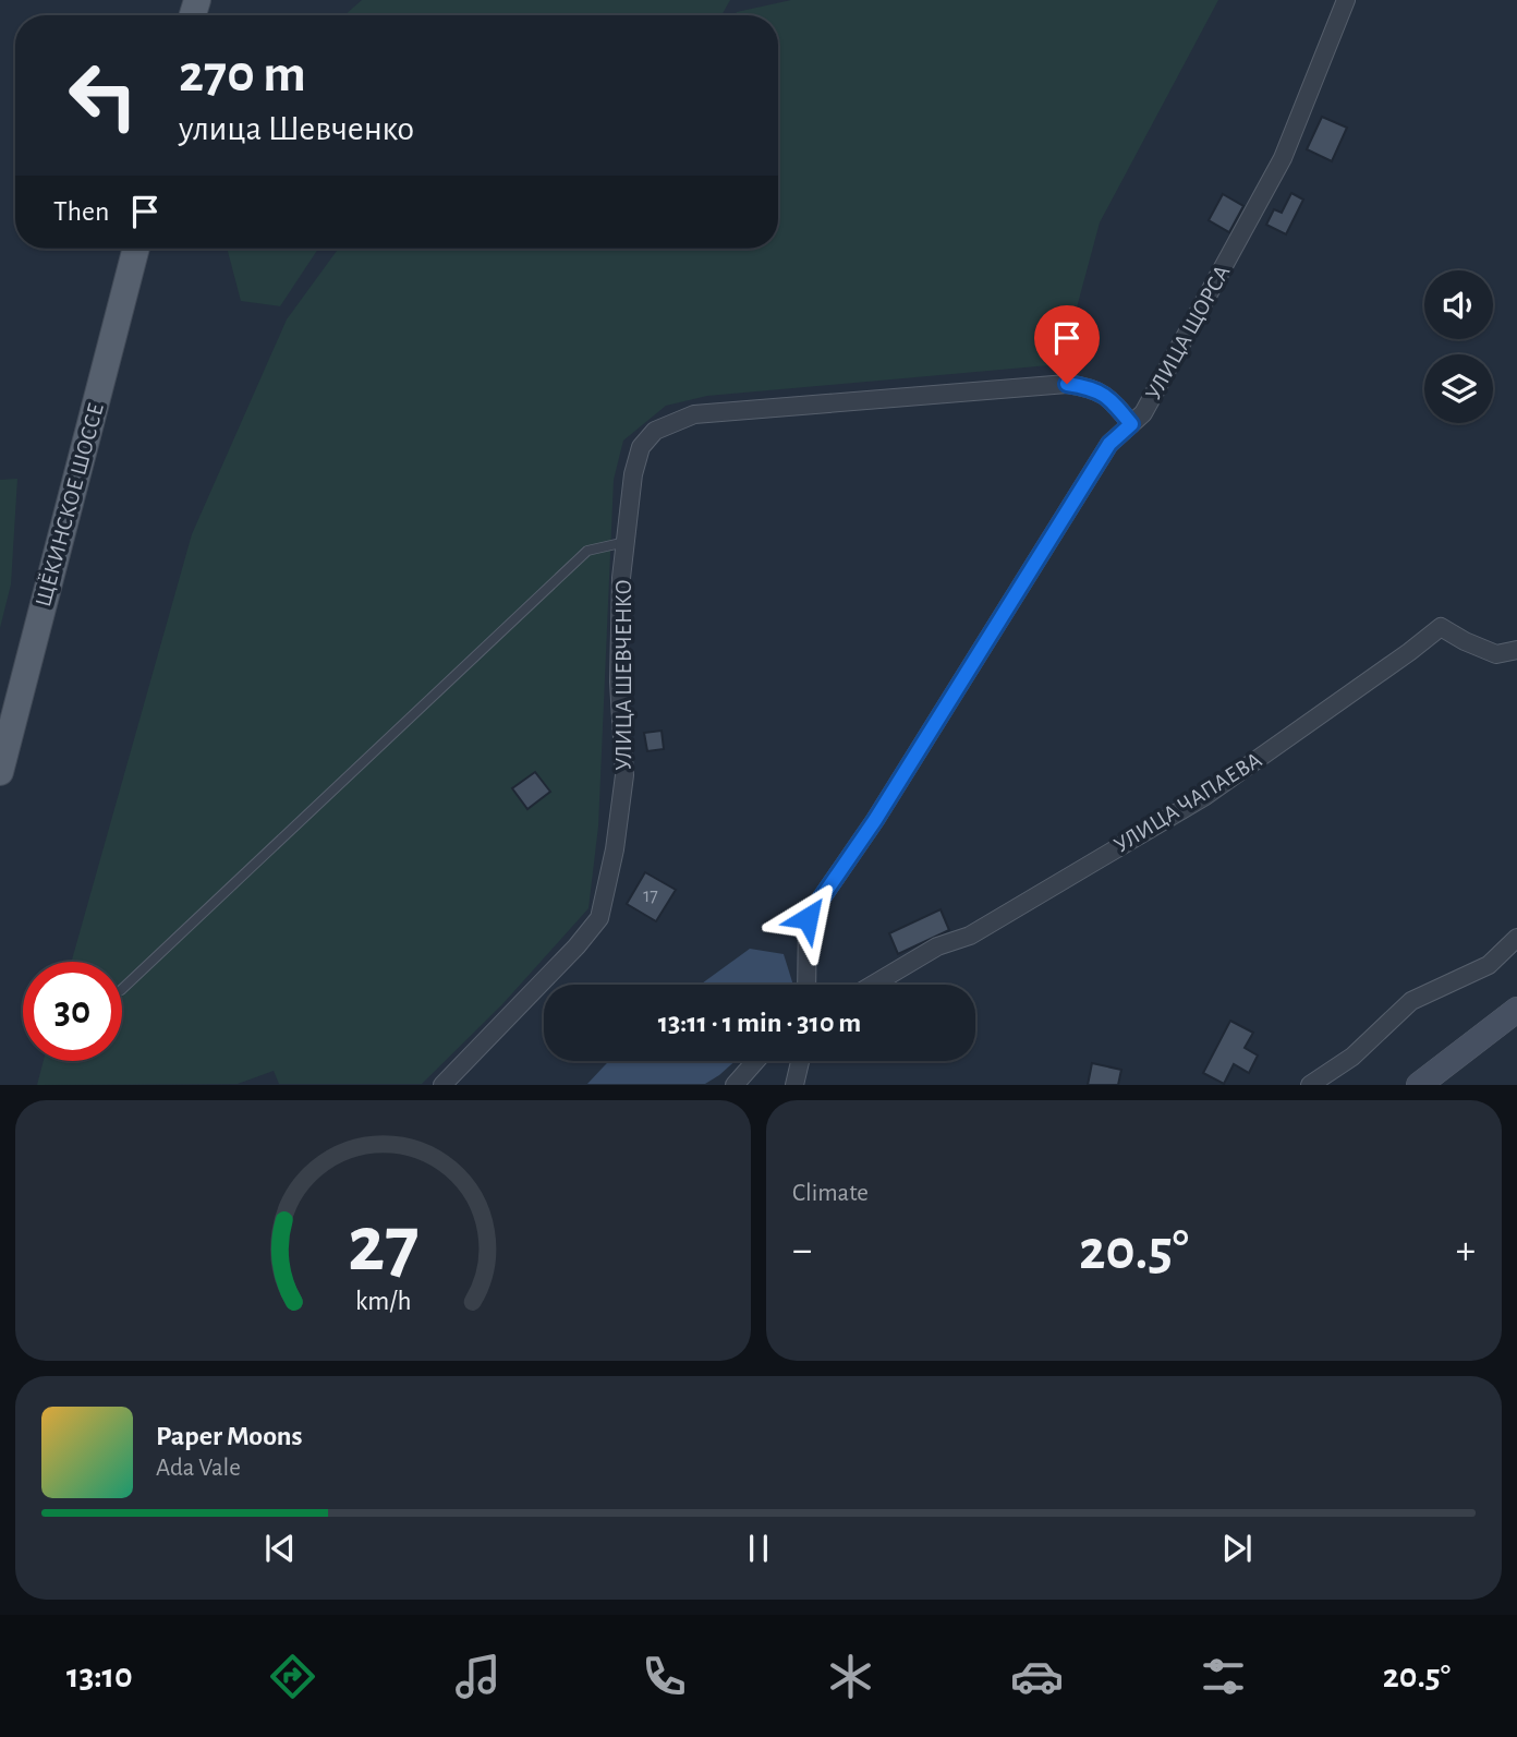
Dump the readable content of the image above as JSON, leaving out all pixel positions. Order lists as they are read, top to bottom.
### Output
{
  "streets": {
    "main road": ["ЩЁКИНСКОЕ ШОССЕ"],
    "street": ["УЛИЦА ЩОРСА", "УЛИЦА ШЕВЧЕНКО", "УЛИЦА ЧАПАЕВА"]
  },
  "crossings": [
    ["УЛИЦА ЩОРСА", "УЛИЦА ШЕВЧЕНКО"]
  ],
  "house_numbers": ["17"],
  "page": {
    "turn": ["270 m", "улица Шевченко"],
    "then": "Then",
    "limit": "30",
    "trip": "13:11 · 1 min · 310 m",
    "tile": "Climate",
    "heat": ["−", "20.5°", "+"],
    "song": ["Paper Moons", "Ada Vale"],
    "tabs": ["13:10", "20.5°"],
    "gauge": ["27", "km/h"]
  }
}
